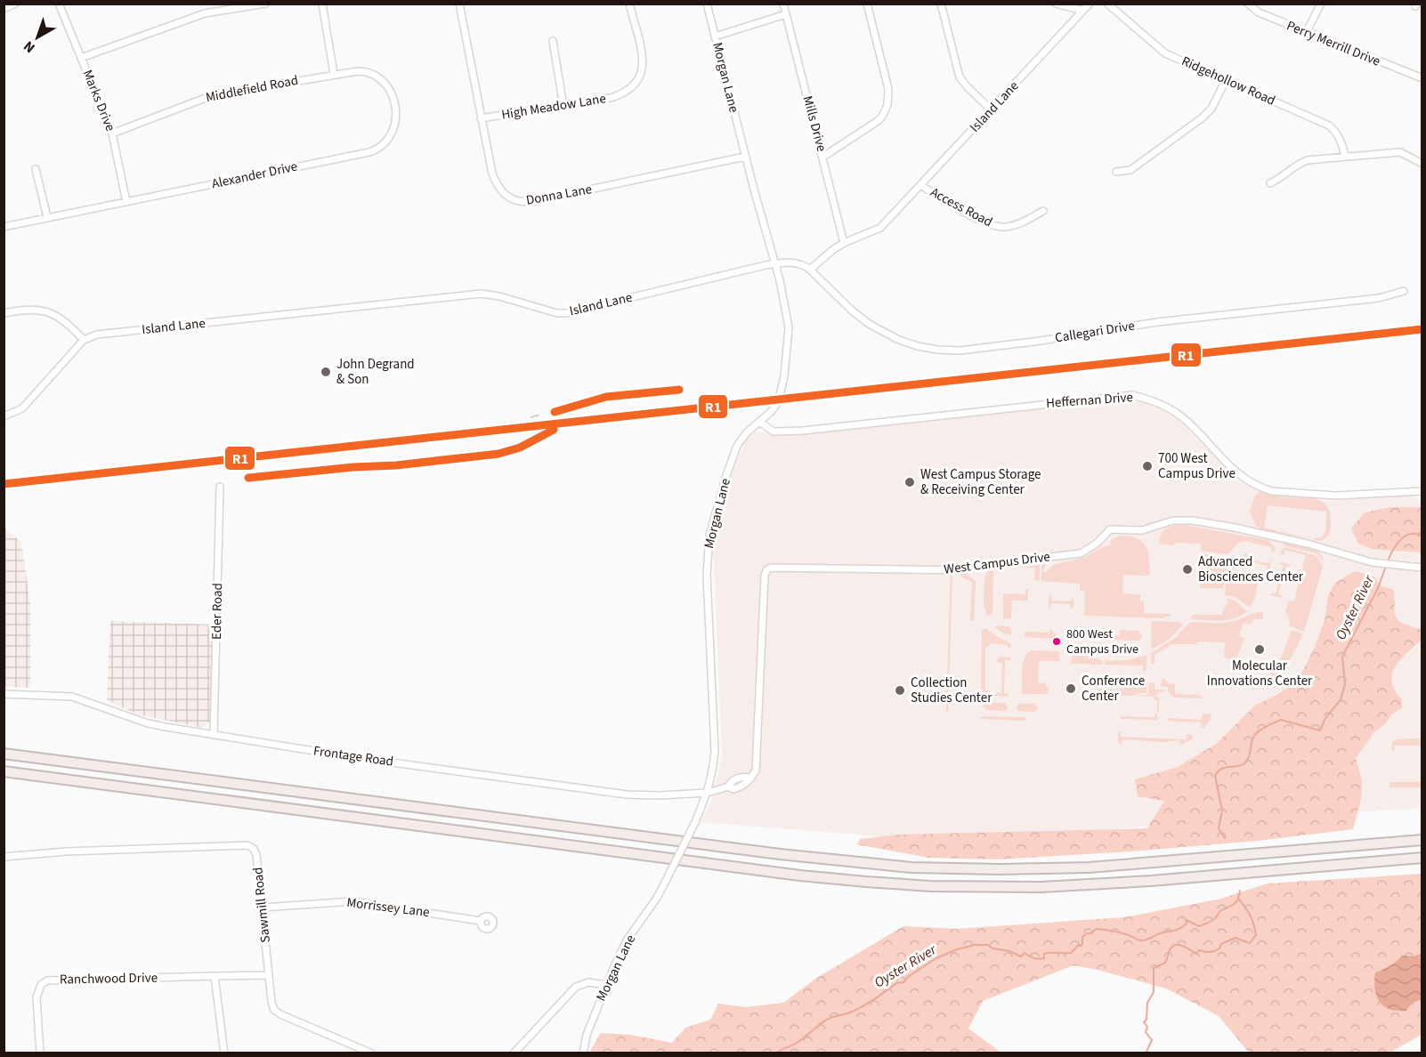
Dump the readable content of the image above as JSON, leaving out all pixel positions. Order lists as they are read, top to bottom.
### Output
{
  "streets": {
    "street": [
      "Perry Merrill Drive",
      "Morgan Lane",
      "Ridgehollow Road",
      "Middlefield Road",
      "Marks Drive",
      "High Meadow Lane",
      "Island Lane",
      "Mills Drive",
      "Alexander Drive",
      "Donna Lane",
      "Access Road",
      "Callegari Drive",
      "Heffernan Drive",
      "West Campus Drive",
      "Eder Road",
      "Frontage Road",
      "Sawmill Road",
      "Morrissey Lane",
      "Ranchwood Drive"
    ]
  },
  "crossings": [
    ["Morgan Lane", "Island Lane"],
    ["Morgan Lane", "Donna Lane"],
    ["Morgan Lane", "Heffernan Drive"],
    ["Morgan Lane", "West Campus Drive"],
    ["Morgan Lane", "Frontage Road"],
    ["Middlefield Road", "Marks Drive"],
    ["Middlefield Road", "Alexander Drive"],
    ["Marks Drive", "Alexander Drive"],
    ["High Meadow Lane", "Donna Lane"],
    ["Island Lane", "Mills Drive"],
    ["Island Lane", "Access Road"],
    ["Island Lane", "Callegari Drive"],
    ["West Campus Drive", "Frontage Road"],
    ["Eder Road", "Frontage Road"],
    ["Sawmill Road", "Morrissey Lane"],
    ["Sawmill Road", "Ranchwood Drive"]
  ],
  "water": ["Oyster River"],
  "places": [
    "John Degrand & Son",
    "700 West Campus Drive",
    "West Campus Storage & Receiving Center",
    "Advanced Biosciences Center",
    "800 West Campus Drive",
    "Molecular Innovations Center",
    "Conference Center",
    "Collection Studies Center"
  ],
  "lines": ["transit line R1"],
  "north": "bottom left"
}
